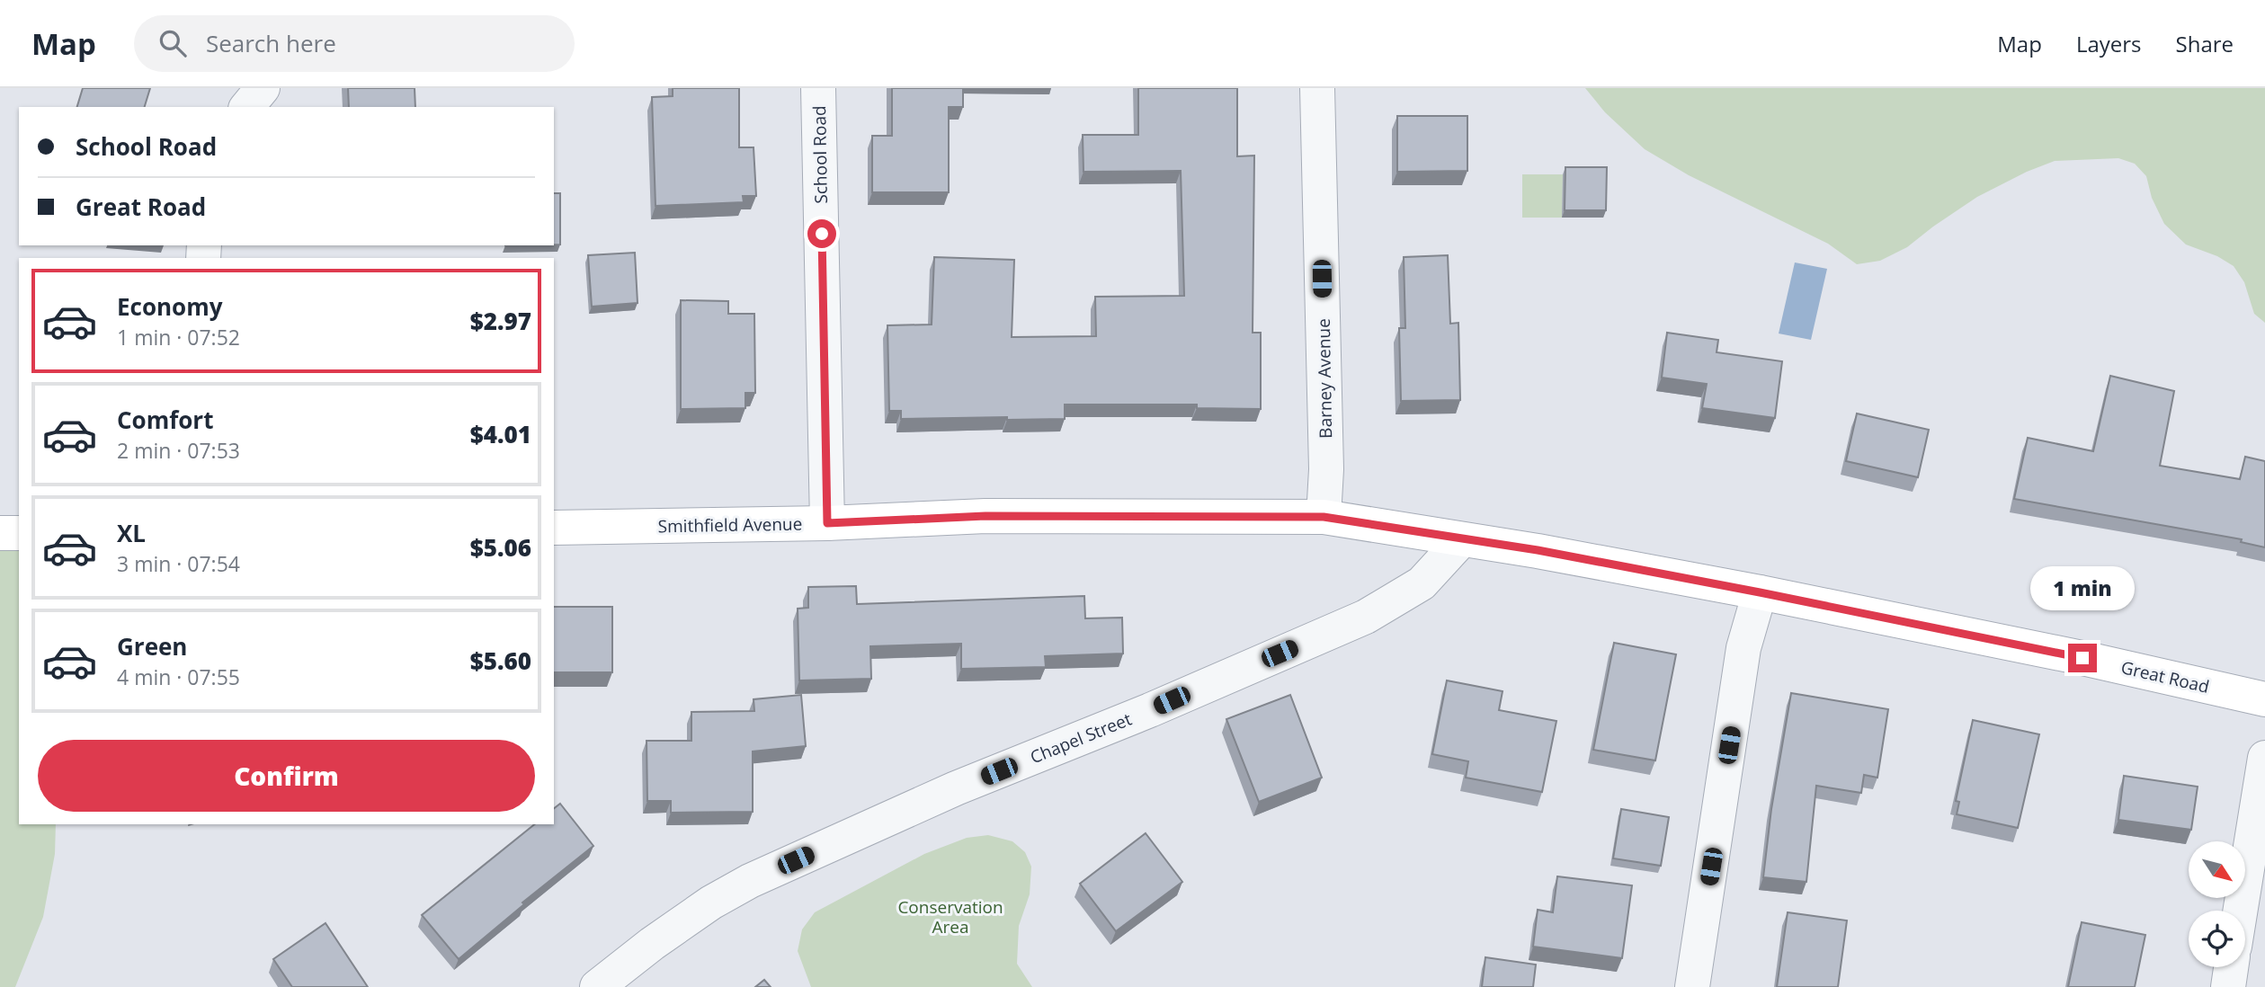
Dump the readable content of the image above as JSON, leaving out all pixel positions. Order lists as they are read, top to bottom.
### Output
{
  "streets": {
    "main road": ["Smithfield Avenue", "Great Road"],
    "street": ["School Road", "Barney Avenue", "Chapel Street"]
  },
  "crossings": [
    ["School Road", "Smithfield Avenue"],
    ["Barney Avenue", "Smithfield Avenue"],
    ["Barney Avenue", "Great Road"],
    ["Smithfield Avenue", "Great Road"],
    ["Great Road", "Chapel Street"]
  ],
  "parks": ["Conservation Area"],
  "north": "bottom right",
  "page": {
    "header": "Map",
    "search": "Search here",
    "nav": ["Map", "Layers", "Share"],
    "banner": ["School Road", "Great Road"],
    "list": [
      {
        "name": "Economy",
        "note": "1 min · 07:52",
        "value": "$2.97"
      },
      {
        "name": "Comfort",
        "note": "2 min · 07:53",
        "value": "$4.01"
      },
      {
        "name": "XL",
        "note": "3 min · 07:54",
        "value": "$5.06"
      },
      {
        "name": "Green",
        "note": "4 min · 07:55",
        "value": "$5.60"
      }
    ],
    "bubble": "1 min",
    "buttons": "Confirm"
  }
}
